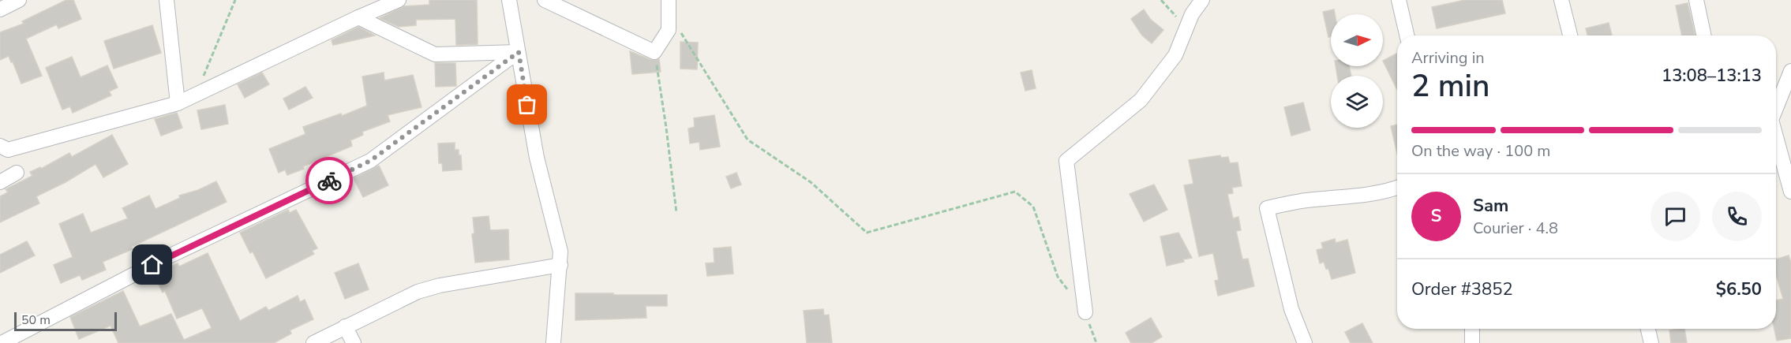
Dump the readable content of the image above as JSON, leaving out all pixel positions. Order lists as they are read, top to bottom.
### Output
{
  "scale_bar": "50 m",
  "north": "right",
  "page": {
    "heading": ["2 min", "Arriving in", "13:08–13:13"],
    "panel": [
      "Sam",
      "Courier · 4.8",
      "Order #3852",
      "$6.50"
    ],
    "bar": "On the way · 100 m",
    "round": "S",
    "scale": "50 m"
  }
}
